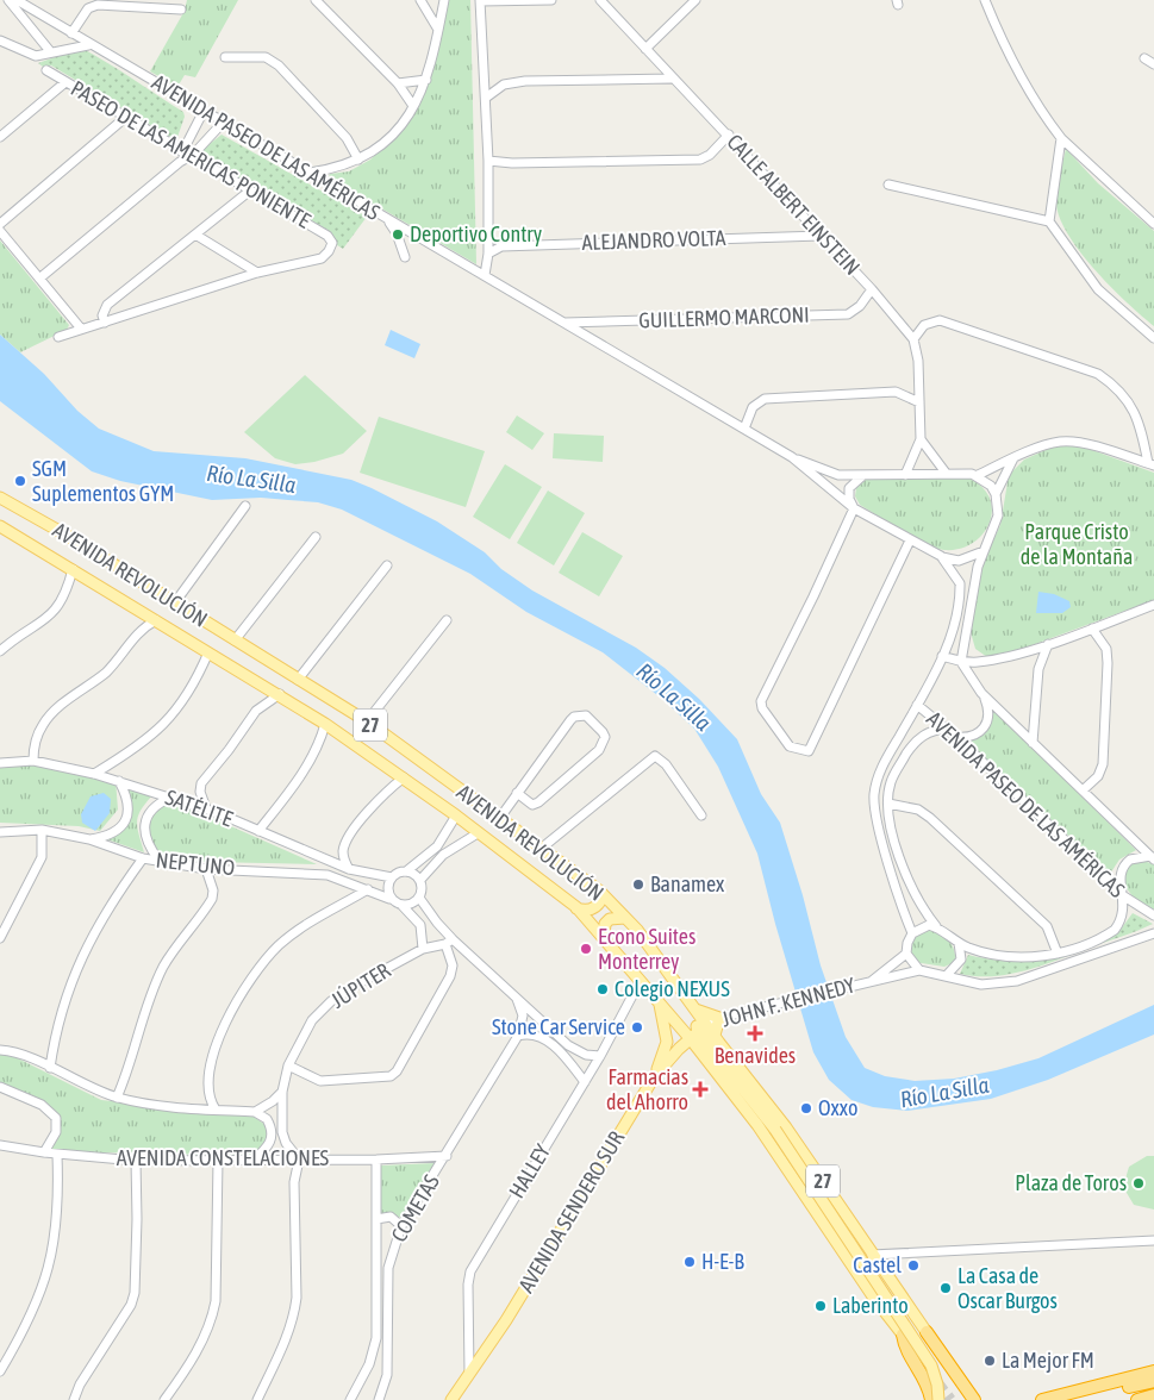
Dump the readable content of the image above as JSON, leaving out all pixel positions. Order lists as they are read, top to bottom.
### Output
{
  "streets": {
    "main road": ["AVENIDA REVOLUCIÓN", "27", "AVENIDA SENDERO SUR"],
    "street": [
      "AVENIDA PASEO DE LAS AMÉRICAS",
      "PASEO DE LAS AMERICAS PONIENTE",
      "CALLE ALBERT EINSTEIN",
      "ALEJANDRO VOLTA",
      "GUILLERMO MARCONI",
      "SATÉLITE",
      "NEPTUNO",
      "JÚPITER",
      "JOHN F. KENNEDY",
      "AVENIDA CONSTELACIONES",
      "HALLEY",
      "COMETAS"
    ]
  },
  "crossings": [
    ["AVENIDA PASEO DE LAS AMÉRICAS", "GUILLERMO MARCONI"],
    ["CALLE ALBERT EINSTEIN", "ALEJANDRO VOLTA"],
    ["CALLE ALBERT EINSTEIN", "GUILLERMO MARCONI"],
    ["AVENIDA REVOLUCIÓN", "JOHN F. KENNEDY"],
    ["AVENIDA REVOLUCIÓN", "HALLEY"],
    ["AVENIDA REVOLUCIÓN", "AVENIDA SENDERO SUR"],
    ["SATÉLITE", "NEPTUNO"],
    ["JÚPITER", "AVENIDA CONSTELACIONES"],
    ["JOHN F. KENNEDY", "AVENIDA SENDERO SUR"],
    ["AVENIDA CONSTELACIONES", "COMETAS"],
    ["HALLEY", "AVENIDA SENDERO SUR"]
  ],
  "water": ["Río La Silla"],
  "parks": ["Parque Cristo de la Montaña"],
  "places": {
    "other": [
      "Deportivo Contry",
      "SGM Suplementos GYM",
      "Banamex",
      "Econo Suites Monterrey",
      "Colegio NEXUS",
      "Stone Car Service",
      "Oxxo",
      "Plaza de Toros",
      "H-E-B",
      "Castel",
      "La Casa de Oscar Burgos",
      "Laberinto",
      "La Mejor FM"
    ],
    "health": ["Benavides", "Farmacias del Ahorro"]
  }
}
